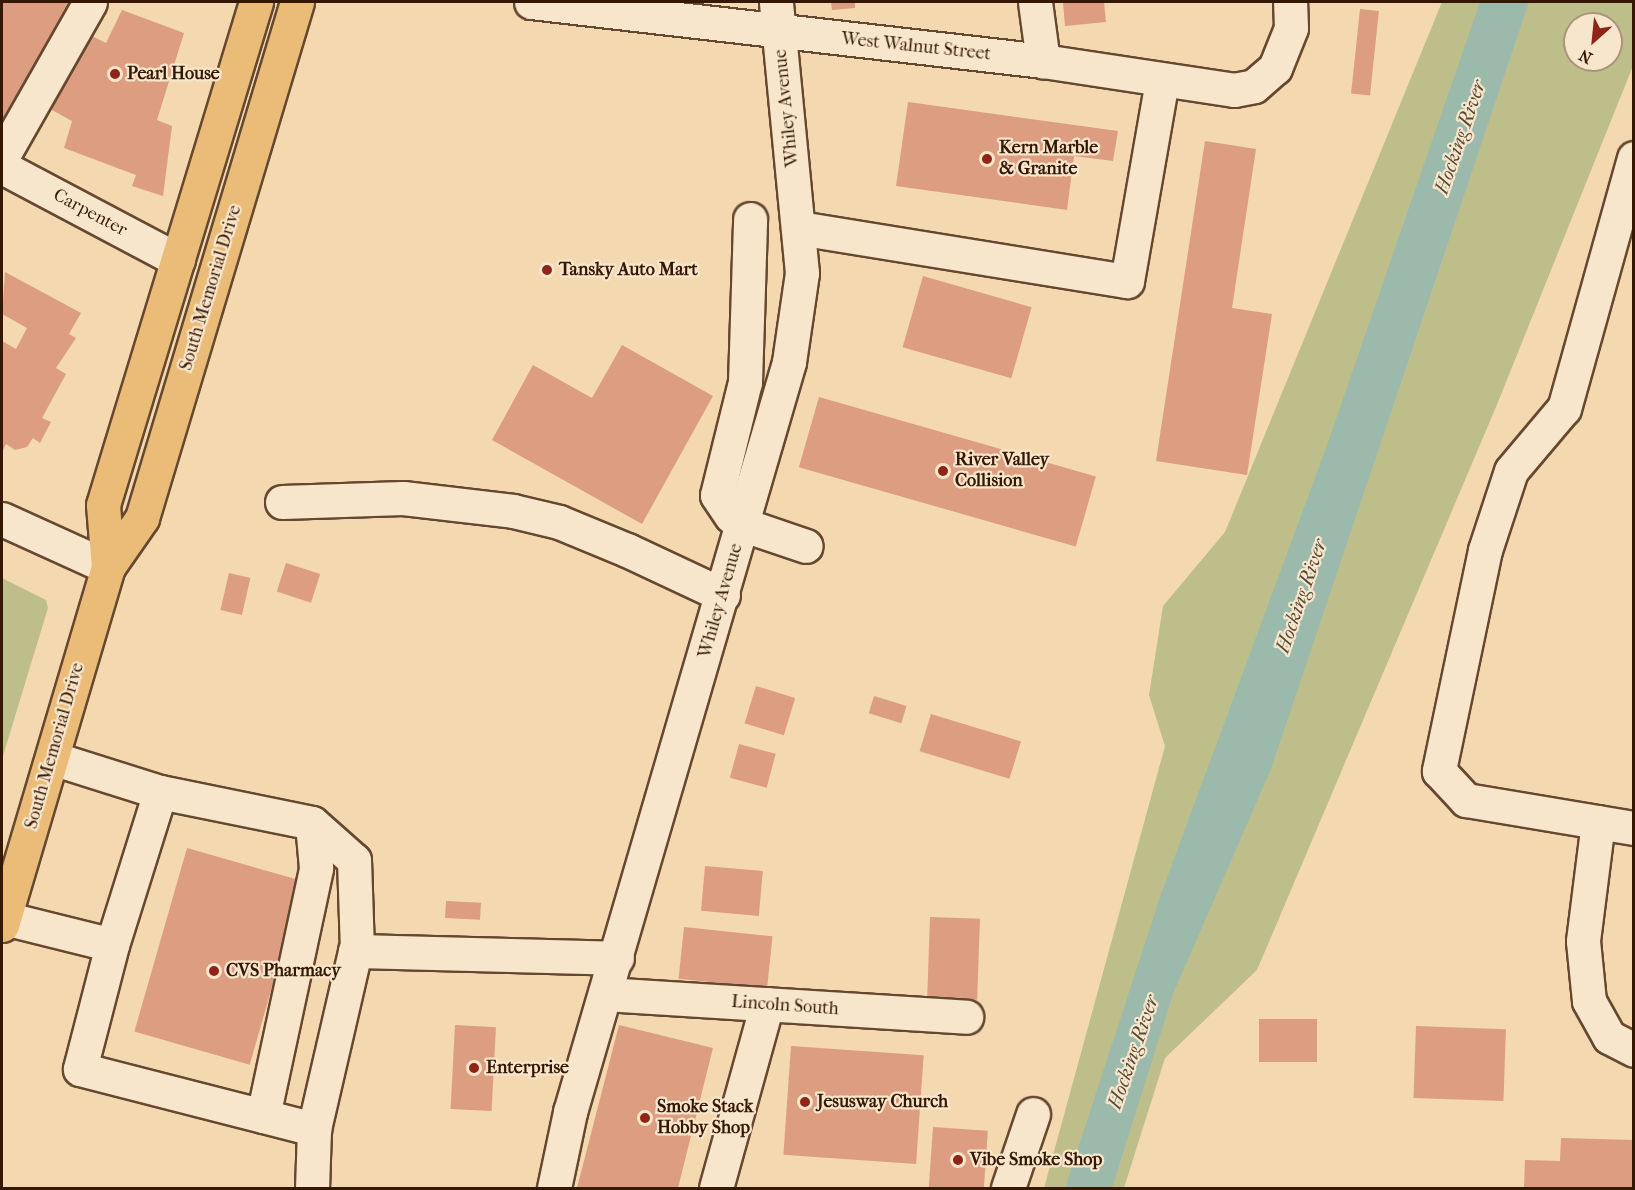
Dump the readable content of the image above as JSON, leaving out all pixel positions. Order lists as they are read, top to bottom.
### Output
{
  "streets": {
    "highway": ["South Memorial Drive"],
    "street": [
      "West Walnut Street",
      "Whiley Avenue",
      "Carpenter",
      "Lincoln South"
    ]
  },
  "crossings": [
    ["West Walnut Street", "Whiley Avenue"],
    ["Whiley Avenue", "Lincoln South"],
    ["Carpenter", "South Memorial Drive"]
  ],
  "water": ["Hocking River"],
  "places": [
    "Pearl House",
    "Kern Marble & Granite",
    "Tansky Auto Mart",
    "River Valley Collision",
    "CVS Pharmacy",
    "Enterprise",
    "Jesusway Church",
    "Smoke Stack Hobby Shop",
    "Vibe Smoke Shop"
  ],
  "north": "bottom left"
}
